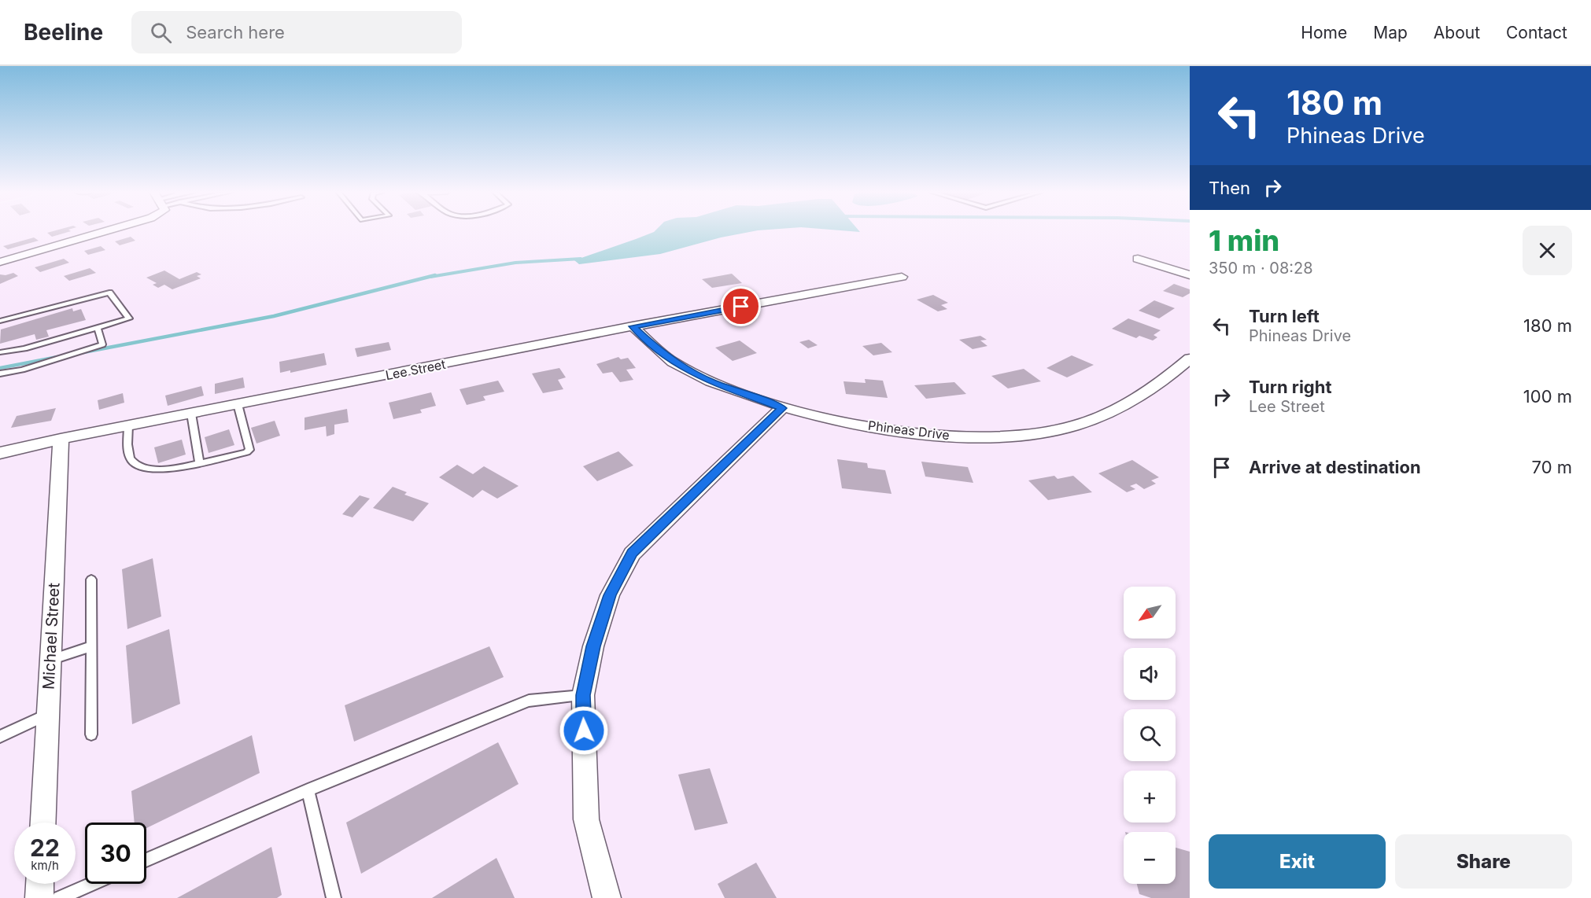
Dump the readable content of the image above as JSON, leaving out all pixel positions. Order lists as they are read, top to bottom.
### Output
{
  "streets": {
    "street": ["Lee Street", "Phineas Drive", "Michael Street"]
  },
  "crossings": [
    ["Lee Street", "Phineas Drive"],
    ["Lee Street", "Michael Street"]
  ],
  "north": "bottom left",
  "page": {
    "header": "Beeline",
    "search": "Search here",
    "nav": [
      "Home",
      "Map",
      "About",
      "Contact"
    ],
    "turn": ["180 m", "Phineas Drive"],
    "then": "Then",
    "heading": ["1 min", "350 m · 08:28"],
    "list": [
      {
        "name": "Turn left",
        "note": "Phineas Drive",
        "value": "180 m"
      },
      {
        "name": "Turn right",
        "note": "Lee Street",
        "value": "100 m"
      },
      {
        "name": "Arrive at destination",
        "value": "70 m"
      }
    ],
    "map_buttons": ["+", "−"],
    "speed": "22 km/h",
    "limit": "30",
    "buttons": ["Exit", "Share"]
  }
}
